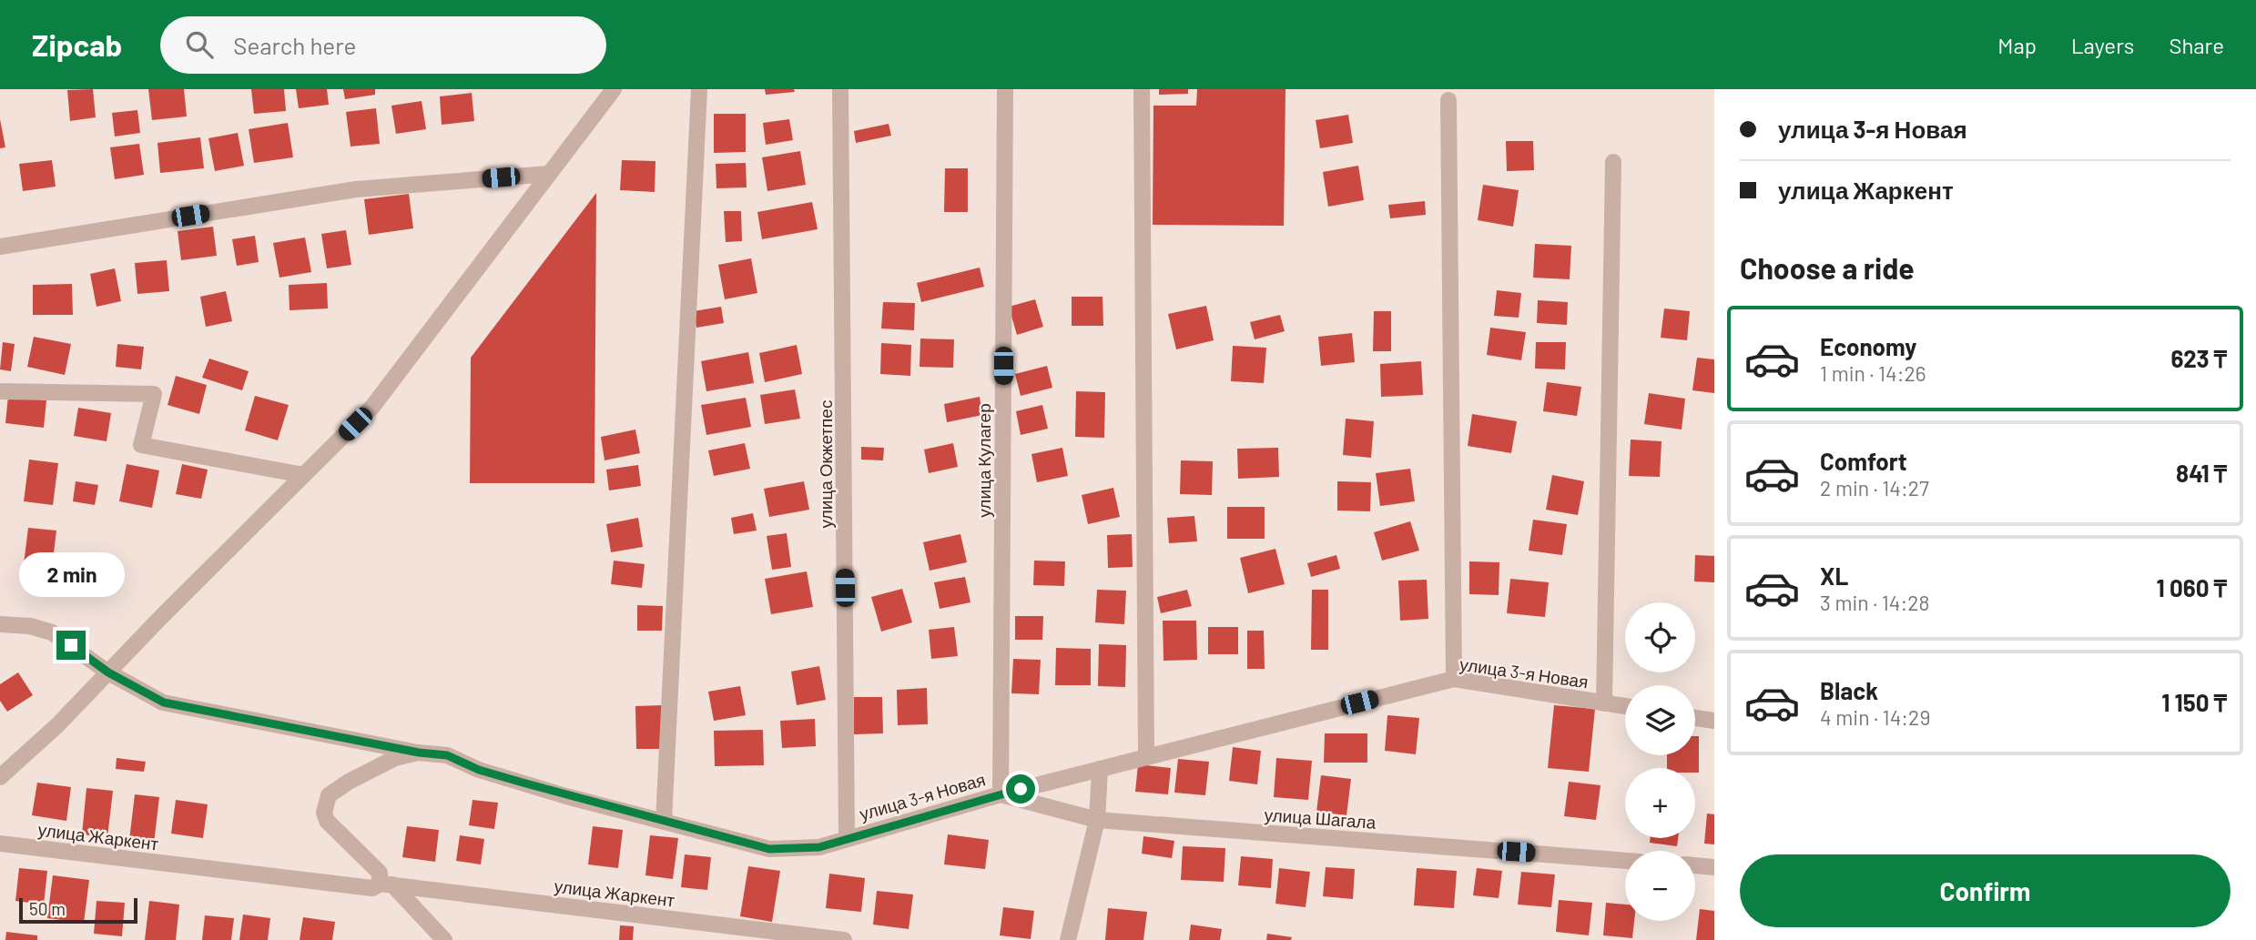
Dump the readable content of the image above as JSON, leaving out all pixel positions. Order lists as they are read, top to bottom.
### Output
{
  "streets": {
    "street": [
      "улица Кулагер",
      "улица Окжетпес",
      "улица 3-я Новая",
      "улица Шагала",
      "улица Жаркент"
    ]
  },
  "crossings": [
    ["улица Кулагер", "улица 3-я Новая"],
    ["улица Кулагер", "улица Шагала"],
    ["улица Окжетпес", "улица 3-я Новая"],
    ["улица 3-я Новая", "улица Шагала"],
    ["улица 3-я Новая", "улица Жаркент"]
  ],
  "scale_bar": "50 m",
  "page": {
    "header": "Zipcab",
    "search": "Search here",
    "nav": ["Map", "Layers", "Share"],
    "banner": ["улица 3-я Новая", "улица Жаркент"],
    "heading": "Choose a ride",
    "list": [
      {
        "name": "Economy",
        "note": "1 min · 14:26",
        "value": "623 ₸"
      },
      {
        "name": "Comfort",
        "note": "2 min · 14:27",
        "value": "841 ₸"
      },
      {
        "name": "XL",
        "note": "3 min · 14:28",
        "value": "1 060 ₸"
      },
      {
        "name": "Black",
        "note": "4 min · 14:29",
        "value": "1 150 ₸"
      }
    ],
    "bubble": "2 min",
    "map_buttons": ["+", "−"],
    "buttons": "Confirm",
    "scale": "50 m"
  }
}
